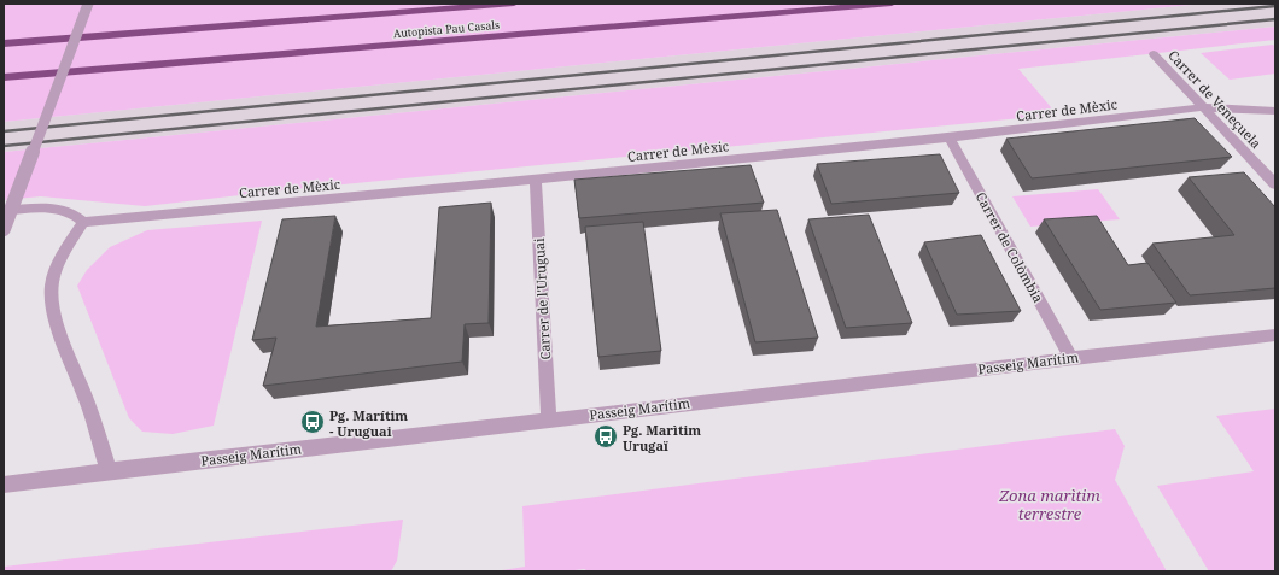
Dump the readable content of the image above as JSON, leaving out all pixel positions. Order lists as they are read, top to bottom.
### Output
{
  "streets": {
    "highway": ["Autopista Pau Casals"],
    "street": [
      "Carrer de Veneçuela",
      "Carrer de Mèxic",
      "Carrer de Colòmbia",
      "Carrer de l'Uruguai",
      "Passeig Marítim"
    ]
  },
  "crossings": [
    ["Carrer de Veneçuela", "Carrer de Mèxic"],
    ["Carrer de Mèxic", "Carrer de Colòmbia"],
    ["Carrer de Mèxic", "Carrer de l'Uruguai"],
    ["Carrer de Colòmbia", "Passeig Marítim"],
    ["Carrer de l'Uruguai", "Passeig Marítim"]
  ],
  "parks": ["Zona marìtim terrestre"],
  "places": {
    "bus stop": ["Pg. Marítim - Uruguai", "Pg. Marìtim Urugaï"]
  }
}
